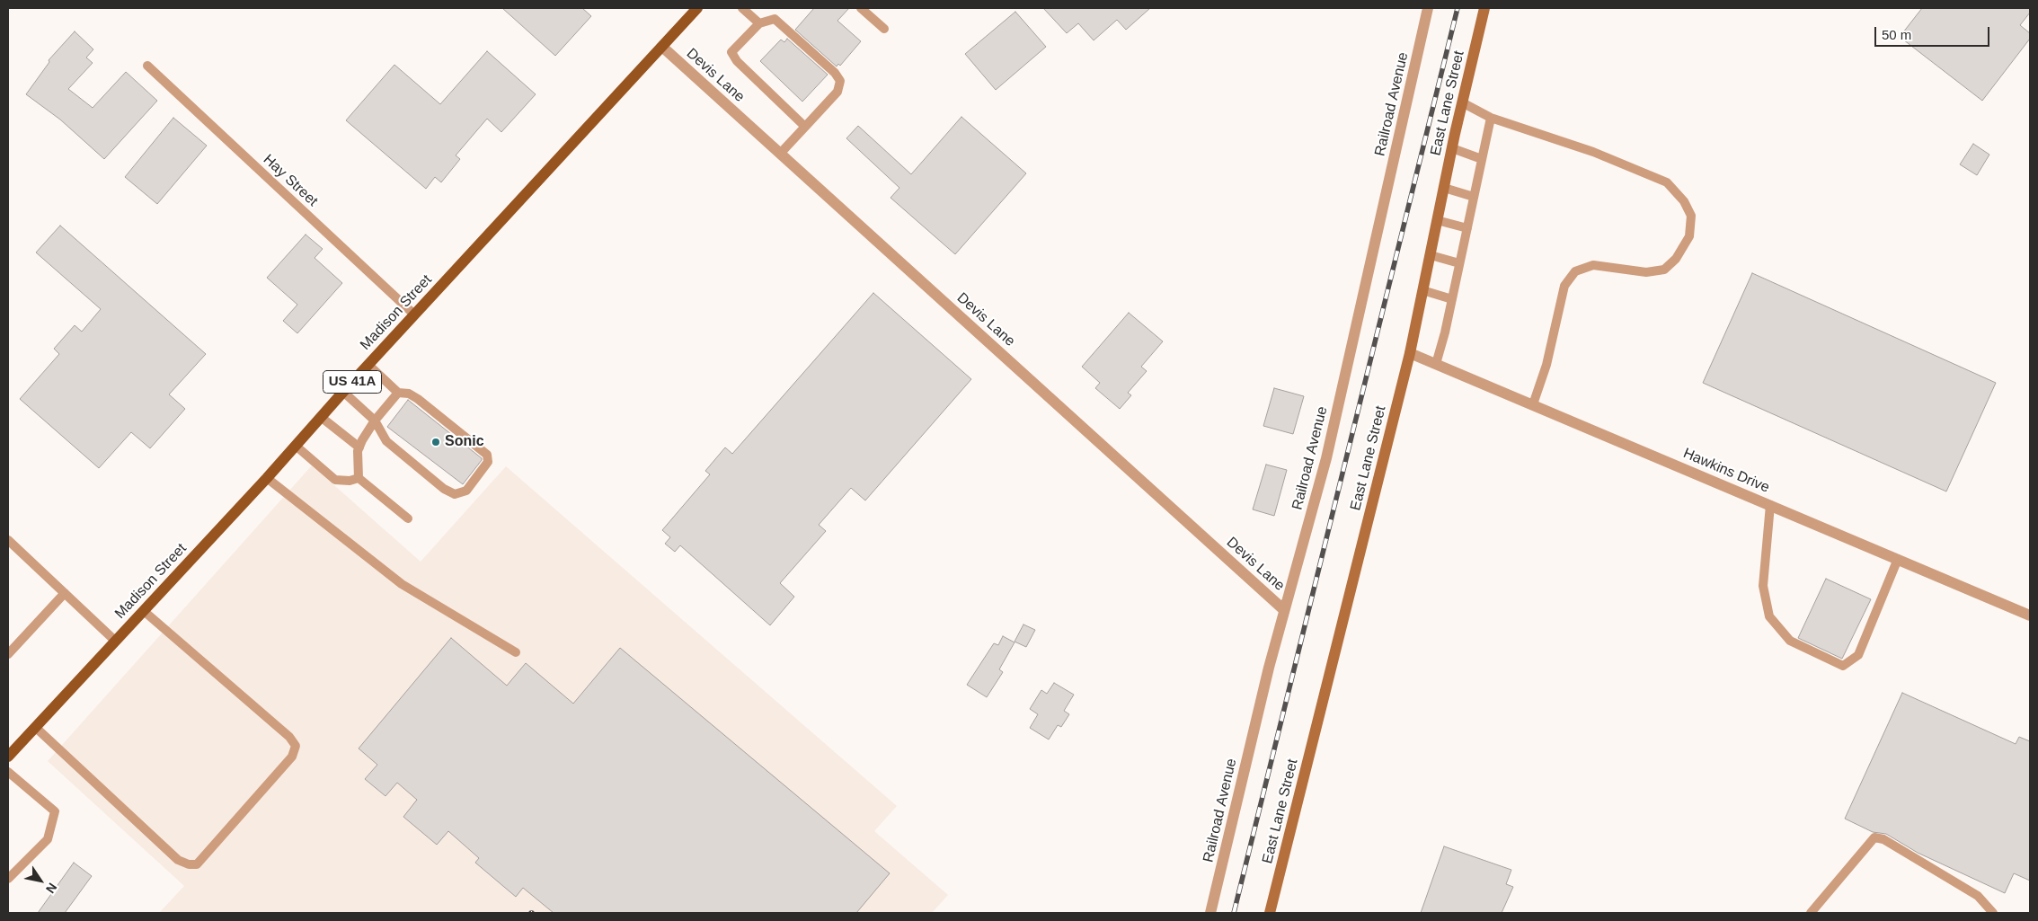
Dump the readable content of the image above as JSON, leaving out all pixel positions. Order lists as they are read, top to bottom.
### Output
{
  "streets": {
    "main road": ["Madison Street", "US 41A"],
    "street": [
      "Devis Lane",
      "East Lane Street",
      "Railroad Avenue",
      "Hawkins Drive"
    ],
    "lane": ["Hay Street"]
  },
  "crossings": [
    ["Devis Lane", "Railroad Avenue"],
    ["Devis Lane", "Madison Street"],
    ["East Lane Street", "Hawkins Drive"],
    ["Hay Street", "Madison Street"]
  ],
  "places": ["Sonic"],
  "scale_bar": "50 m",
  "north": "bottom right"
}
